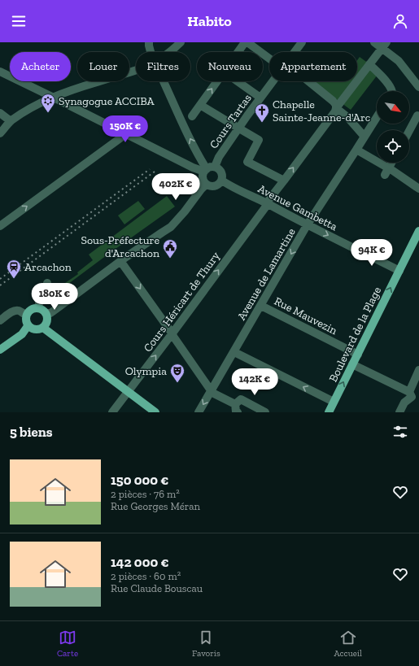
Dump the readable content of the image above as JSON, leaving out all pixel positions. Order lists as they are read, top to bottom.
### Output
{
  "streets": {
    "main road": ["Boulevard de la Plage"],
    "street": [
      "Cours Tartas",
      "Avenue Gambetta",
      "Avenue de Lamartine",
      "Cours Héricart de Thury",
      "Rue Mauvezin"
    ]
  },
  "crossings": [
    ["Avenue Gambetta", "Avenue de Lamartine"],
    ["Avenue Gambetta", "Cours Héricart de Thury"],
    ["Avenue Gambetta", "Boulevard de la Plage"],
    ["Avenue de Lamartine", "Rue Mauvezin"],
    ["Rue Mauvezin", "Boulevard de la Plage"]
  ],
  "one_way": ["Avenue Gambetta", "Cours Héricart de Thury", "Boulevard de la Plage"],
  "places": {
    "synagogue": ["Synagogue ACCIBA"],
    "church": ["Chapelle Sainte-Jeanne-d'Arc"],
    "public building": ["Sous-Préfecture d'Arcachon"],
    "station": ["Arcachon"],
    "theatre": ["Olympia"]
  },
  "north": "bottom right",
  "page": {
    "header": "Habito",
    "chip": [
      "Acheter",
      "Louer",
      "Filtres",
      "Nouveau",
      "Appartement"
    ],
    "price": [
      "150K €",
      "402K €",
      "94K €",
      "180K €",
      "142K €"
    ],
    "heading": "5 biens",
    "list": [
      {
        "name": "150 000 €",
        "note": "2 pièces · 76 m² · Rue Georges Méran"
      },
      {
        "name": "142 000 €",
        "note": "2 pièces · 60 m² · Rue Claude Bouscau"
      }
    ],
    "tabs": ["Carte", "Favoris", "Accueil"]
  }
}
